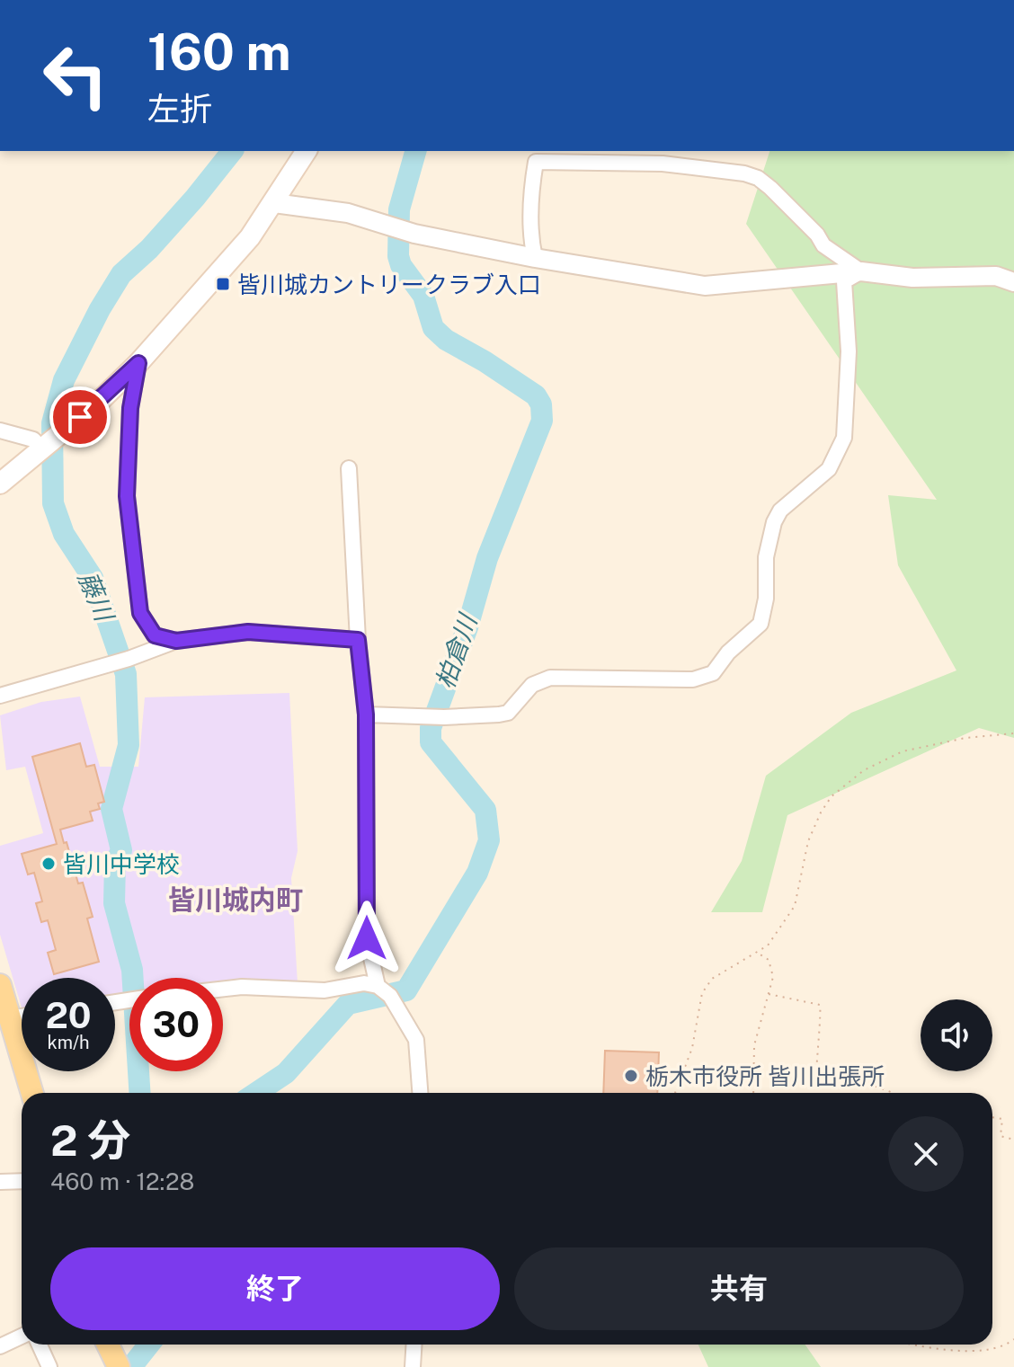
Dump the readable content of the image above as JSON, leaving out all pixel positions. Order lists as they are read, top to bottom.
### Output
{
  "districts": ["皆川城内町"],
  "water": ["藤川", "柏倉川"],
  "places": {
    "transit": ["皆川城カントリークラブ入口"],
    "other": ["皆川中学校", "栃木市役所 皆川出張所"]
  },
  "page": {
    "turn": ["160 m", "左折"],
    "speed": "20 km/h",
    "limit": "30",
    "heading": ["2 分", "460 m · 12:28"],
    "buttons": ["終了", "共有"]
  }
}
